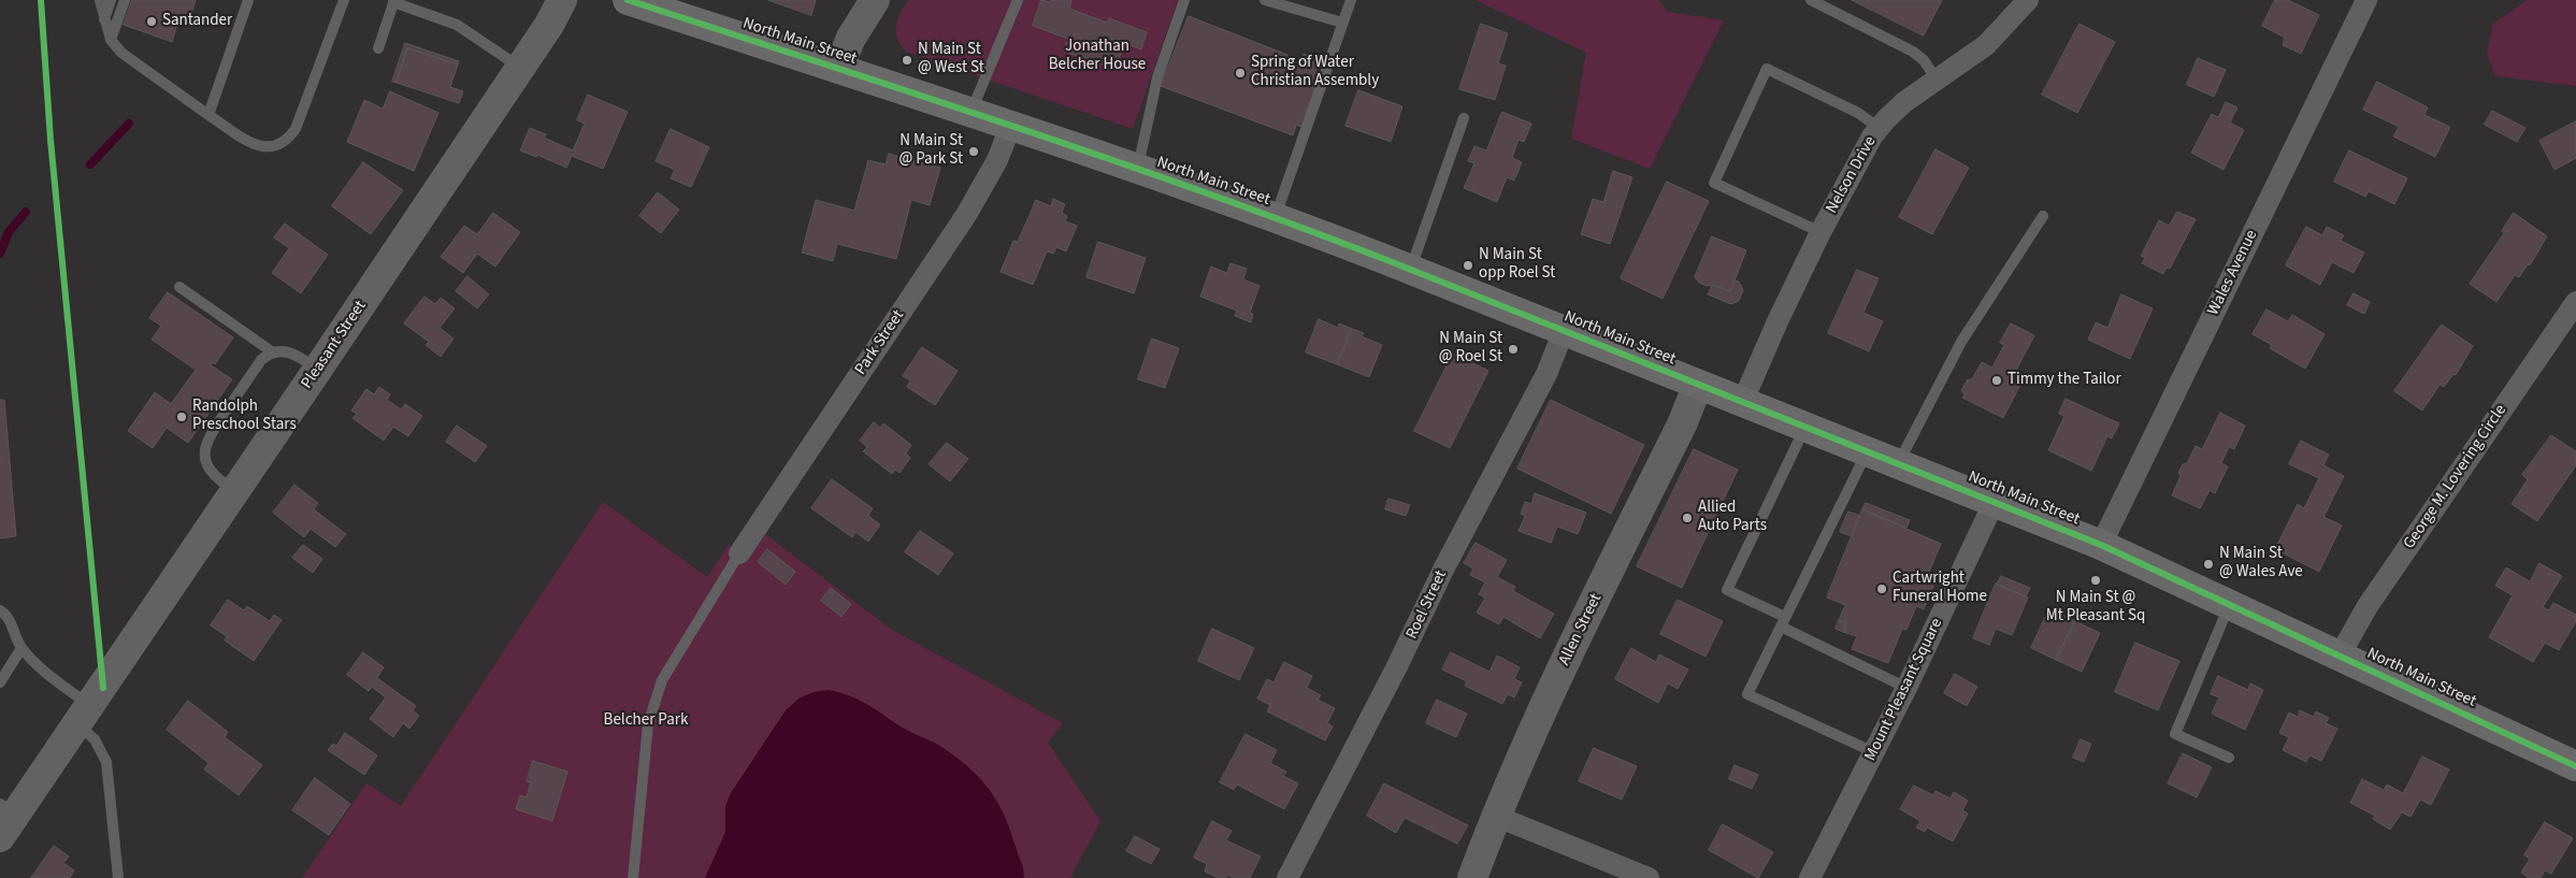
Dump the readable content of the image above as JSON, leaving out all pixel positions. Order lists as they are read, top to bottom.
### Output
{
  "streets": {
    "main road": ["North Main Street"],
    "street": [
      "Nelson Drive",
      "Wales Avenue",
      "Park Street",
      "Pleasant Street",
      "George M. Lovering Circle",
      "Roel Street",
      "Allen Street",
      "Mount Pleasant Square"
    ]
  },
  "crossings": [
    ["North Main Street", "Nelson Drive"],
    ["North Main Street", "Wales Avenue"],
    ["North Main Street", "Park Street"],
    ["North Main Street", "George M. Lovering Circle"],
    ["North Main Street", "Roel Street"],
    ["North Main Street", "Allen Street"],
    ["North Main Street", "Mount Pleasant Square"]
  ],
  "parks": ["Jonathan Belcher House", "Belcher Park"],
  "places": [
    "Santander",
    "N Main St @ West St",
    "Spring of Water Christian Assembly",
    "N Main St @ Park St",
    "N Main St opp Roel St",
    "N Main St @ Roel St",
    "Timmy the Tailor",
    "Randolph Preschool Stars",
    "Allied Auto Parts",
    "N Main St @ Wales Ave",
    "N Main St @ Mt Pleasant Sq",
    "Cartwright Funeral Home"
  ]
}
